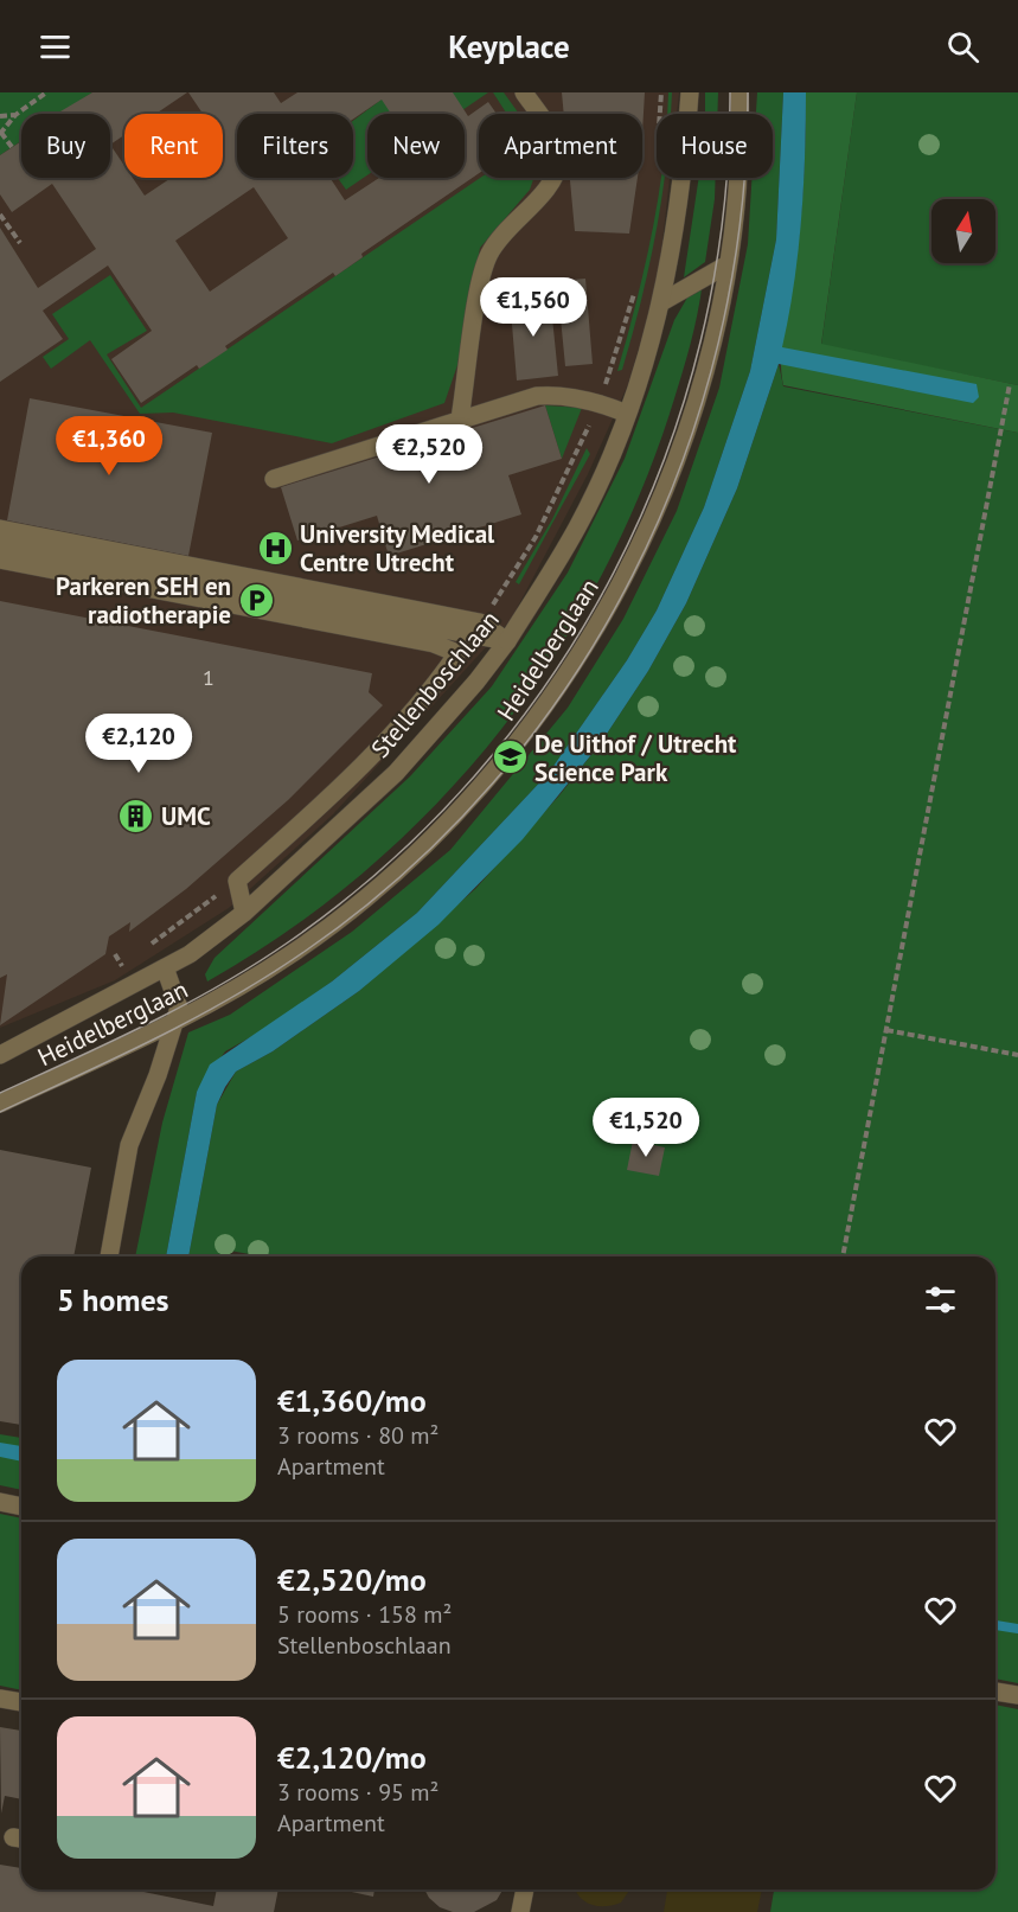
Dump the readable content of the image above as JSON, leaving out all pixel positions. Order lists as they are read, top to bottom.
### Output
{
  "streets": {
    "street": ["Heidelberglaan", "Stellenboschlaan"]
  },
  "places": {
    "hospital": ["University Medical Centre Utrecht"],
    "parking": ["Parkeren SEH en radiotherapie"],
    "school or university": ["De Uithof / Utrecht Science Park"],
    "building": ["UMC"]
  },
  "house_numbers": ["1"],
  "north": "top",
  "page": {
    "header": "Keyplace",
    "chip": [
      "Buy",
      "Rent",
      "Filters",
      "New",
      "Apartment",
      "House"
    ],
    "price": [
      "€1,560",
      "€1,360",
      "€2,520",
      "€2,120",
      "€1,520"
    ],
    "heading": "5 homes",
    "list": [
      {
        "name": "€1,360/mo",
        "note": "3 rooms · 80 m² · Apartment"
      },
      {
        "name": "€2,520/mo",
        "note": "5 rooms · 158 m² · Stellenboschlaan"
      },
      {
        "name": "€2,120/mo",
        "note": "3 rooms · 95 m² · Apartment"
      }
    ]
  }
}
